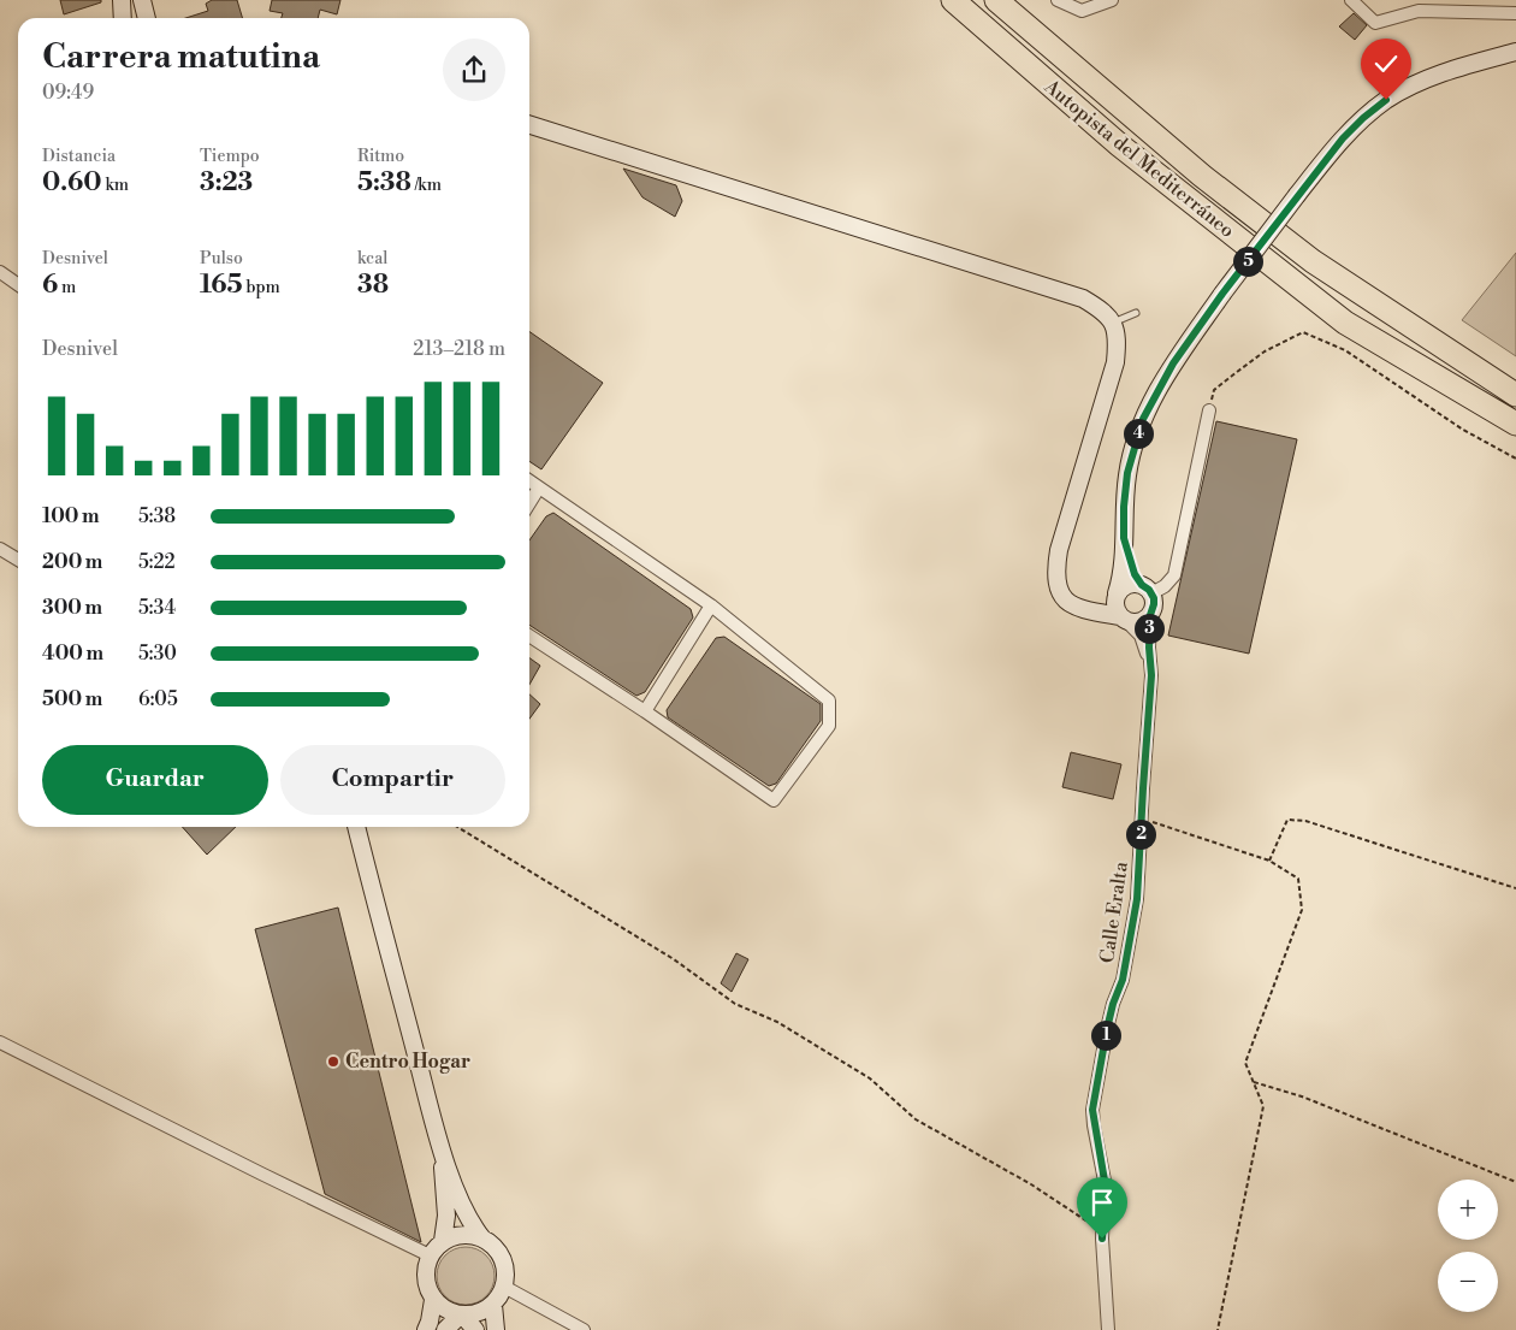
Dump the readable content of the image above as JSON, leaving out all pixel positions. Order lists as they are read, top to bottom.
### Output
{
  "streets": {
    "highway": ["Autopista del Mediterráneo"],
    "street": ["Calle Eralta"]
  },
  "places": ["Centro Hogar"],
  "page": {
    "heading": ["Carrera matutina", "09:49"],
    "stats": [
      ["Distancia", "0.60 km"],
      ["Tiempo", "3:23"],
      ["Ritmo", "5:38 /km"],
      ["Desnivel", "6 m"],
      ["Pulso", "165 bpm"],
      ["kcal", "38"]
    ],
    "pins": [
      "5",
      "4",
      "3",
      "2",
      "1"
    ],
    "chart": ["Desnivel", "213–218 m"],
    "list": [
      {
        "name": "100 m",
        "note": "5:38"
      },
      {
        "name": "200 m",
        "note": "5:22"
      },
      {
        "name": "300 m",
        "note": "5:34"
      },
      {
        "name": "400 m",
        "note": "5:30"
      },
      {
        "name": "500 m",
        "note": "6:05"
      }
    ],
    "buttons": ["Guardar", "Compartir"],
    "map_buttons": ["+", "−"]
  }
}
